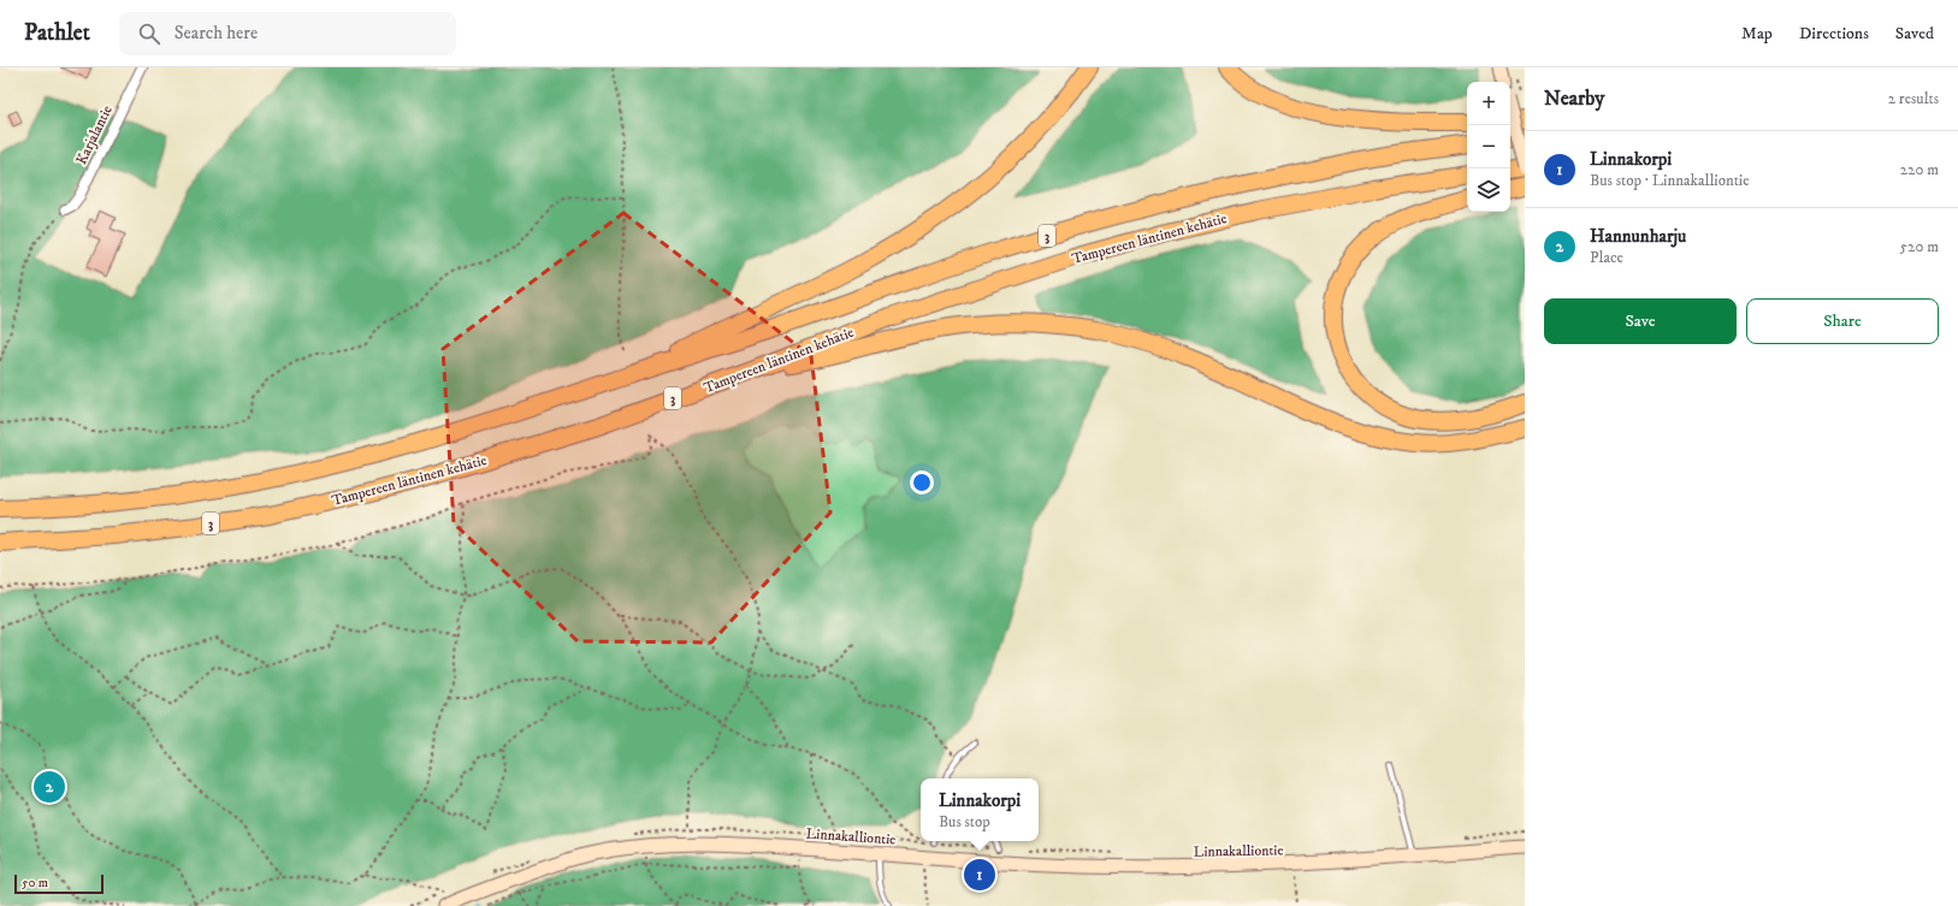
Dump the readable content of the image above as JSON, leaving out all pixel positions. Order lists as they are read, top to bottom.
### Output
{
  "streets": {
    "highway": ["3", "Tampereen läntinen kehätie"],
    "main road": ["Linnakalliontie"],
    "street": ["Karjalantie"]
  },
  "scale_bar": "50 m",
  "page": {
    "header": "Pathlet",
    "search": "Search here",
    "nav": ["Map", "Directions", "Saved"],
    "heading": ["Nearby", "2 results"],
    "map_buttons": ["+", "−"],
    "list": [
      {
        "mark": "1",
        "name": "Linnakorpi",
        "note": "Bus stop · Linnakalliontie",
        "value": "220 m"
      },
      {
        "mark": "2",
        "name": "Hannunharju",
        "note": "Place",
        "value": "520 m"
      }
    ],
    "buttons": ["Save", "Share"],
    "pins": ["2", "1"],
    "popup": ["Linnakorpi", "Bus stop"],
    "scale": "50 m"
  }
}
